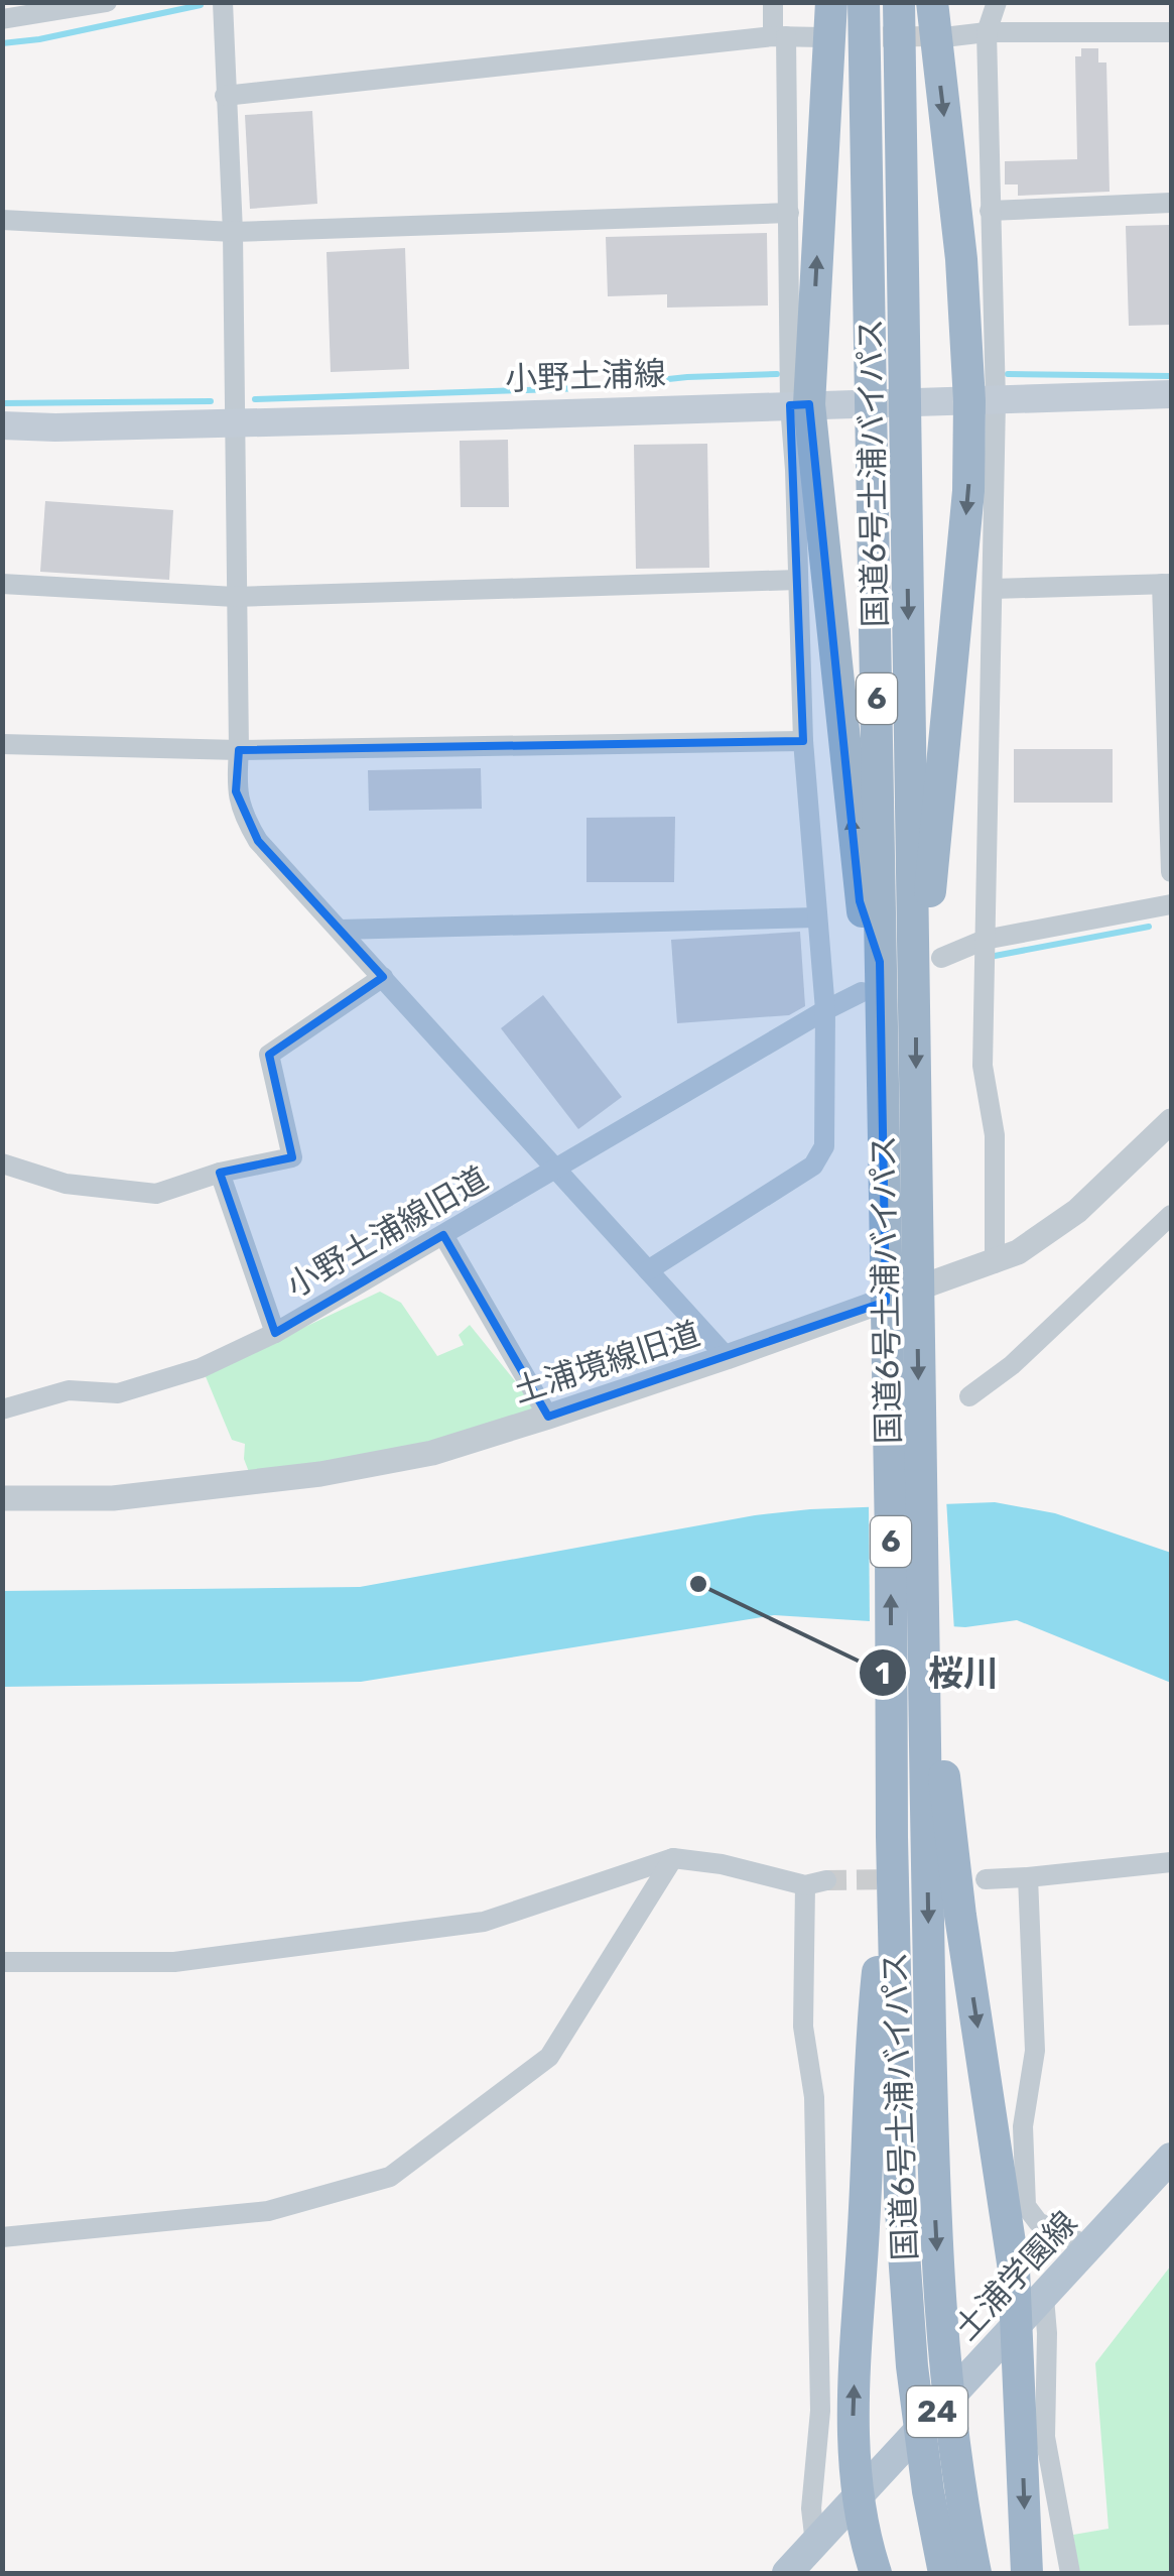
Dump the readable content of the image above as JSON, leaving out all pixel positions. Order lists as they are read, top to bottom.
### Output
{
  "streets": {
    "highway": ["国道6号土浦バイパス", "6"],
    "main road": ["小野土浦線", "土浦学園線", "24"],
    "street": ["小野土浦線旧道", "土浦境線旧道"]
  },
  "places": ["桜川"]
}
